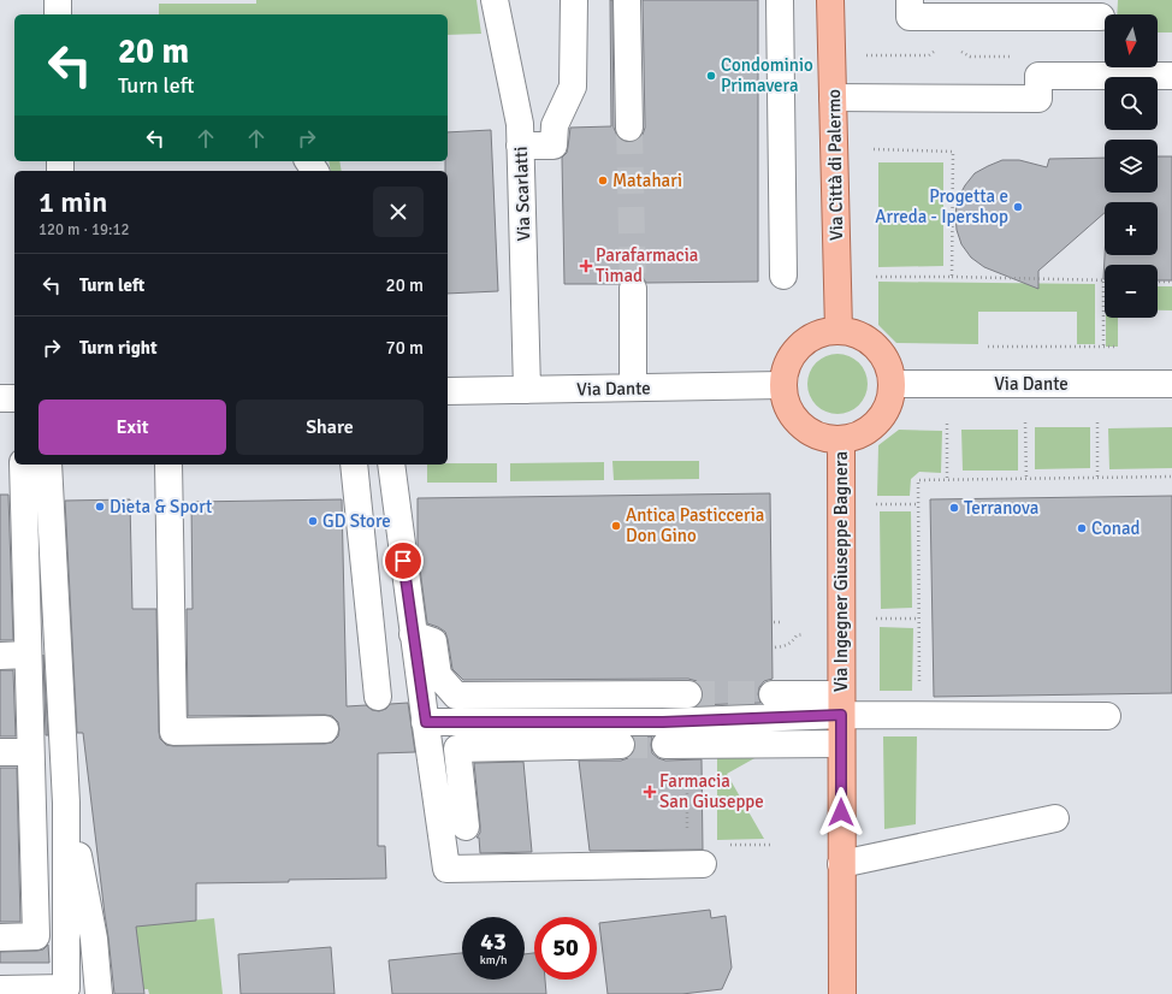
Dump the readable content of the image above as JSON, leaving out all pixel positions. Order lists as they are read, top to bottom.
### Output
{
  "streets": {
    "main road": ["Via Città di Palermo", "Via Ingegner Giuseppe Bagnera"],
    "street": ["Via Scarlatti", "Via Dante"]
  },
  "crossings": [
    ["Via Città di Palermo", "Via Dante"],
    ["Via Città di Palermo", "Via Ingegner Giuseppe Bagnera"],
    ["Via Scarlatti", "Via Dante"],
    ["Via Dante", "Via Ingegner Giuseppe Bagnera"]
  ],
  "places": {
    "other": [
      "Condominio Primavera",
      "Matahari",
      "Progetta e Arreda - Ipershop",
      "Dieta & Sport",
      "Terranova",
      "GD Store",
      "Antica Pasticceria Don Gino",
      "Conad"
    ],
    "health": ["Parafarmacia Timad", "Farmacia San Giuseppe"]
  },
  "north": "bottom",
  "page": {
    "map_buttons": ["+", "−"],
    "turn": ["20 m", "Turn left"],
    "heading": ["1 min", "120 m · 19:12"],
    "list": [
      {
        "name": "Turn left",
        "value": "20 m"
      },
      {
        "name": "Turn right",
        "value": "70 m"
      }
    ],
    "buttons": ["Exit", "Share"],
    "speed": "43 km/h",
    "limit": "50"
  }
}
